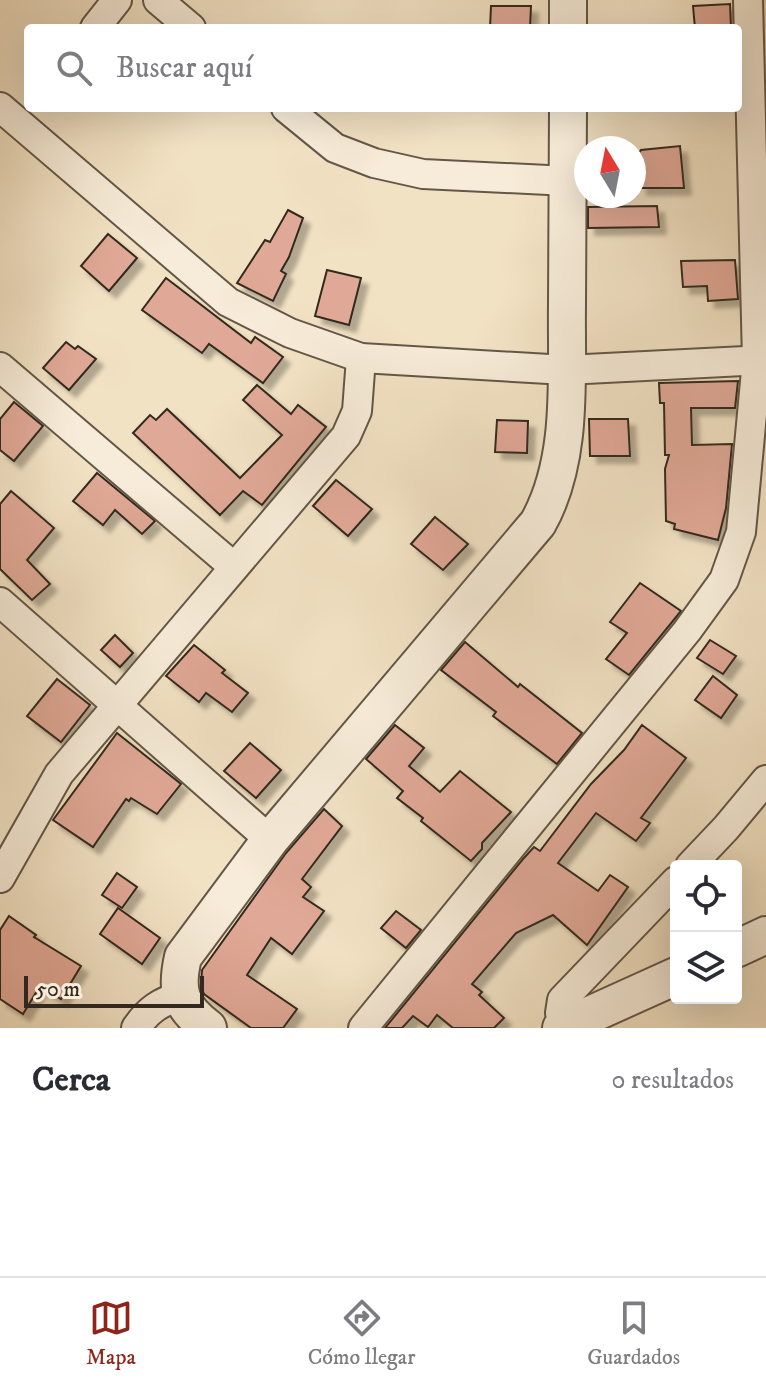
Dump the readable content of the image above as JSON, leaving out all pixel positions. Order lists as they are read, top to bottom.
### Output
{
  "scale_bar": "50 m",
  "north": "top",
  "page": {
    "search": "Buscar aquí",
    "scale": "50 m",
    "heading": ["Cerca", "0 resultados"],
    "nav": ["Mapa", "Cómo llegar", "Guardados"]
  }
}
